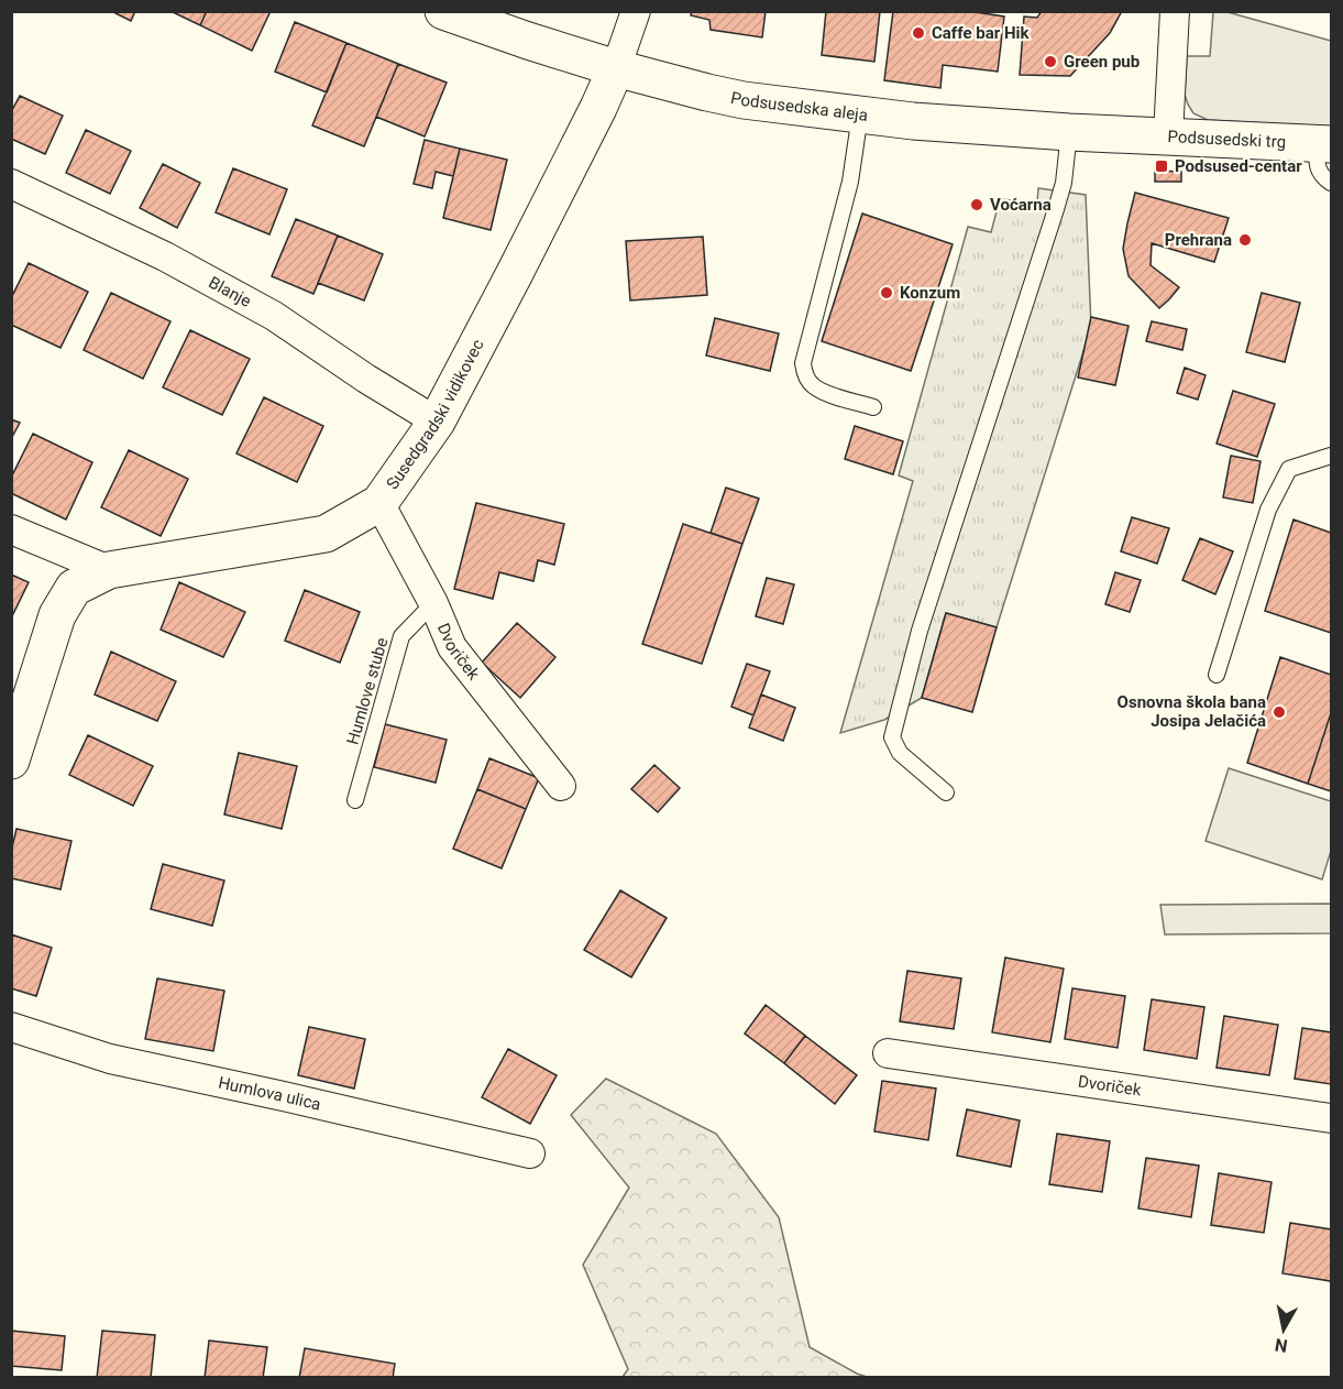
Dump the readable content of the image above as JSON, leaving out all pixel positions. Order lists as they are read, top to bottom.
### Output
{
  "streets": {
    "street": [
      "Podsusedska aleja",
      "Podsusedski trg",
      "Blanje",
      "Susedgradski vidikovec",
      "Dvoriček",
      "Humlova ulica"
    ],
    "lane": ["Humlove stube"]
  },
  "crossings": [
    ["Podsusedska aleja", "Podsusedski trg"],
    ["Podsusedska aleja", "Susedgradski vidikovec"],
    ["Blanje", "Susedgradski vidikovec"],
    ["Susedgradski vidikovec", "Dvoriček"],
    ["Dvoriček", "Humlove stube"]
  ],
  "places": {
    "other": [
      "Caffe bar Hik",
      "Green pub",
      "Voćarna",
      "Prehrana",
      "Konzum",
      "Osnovna škola bana Josipa Jelačića"
    ],
    "transit": ["Podsused-centar"]
  },
  "north": "bottom"
}
